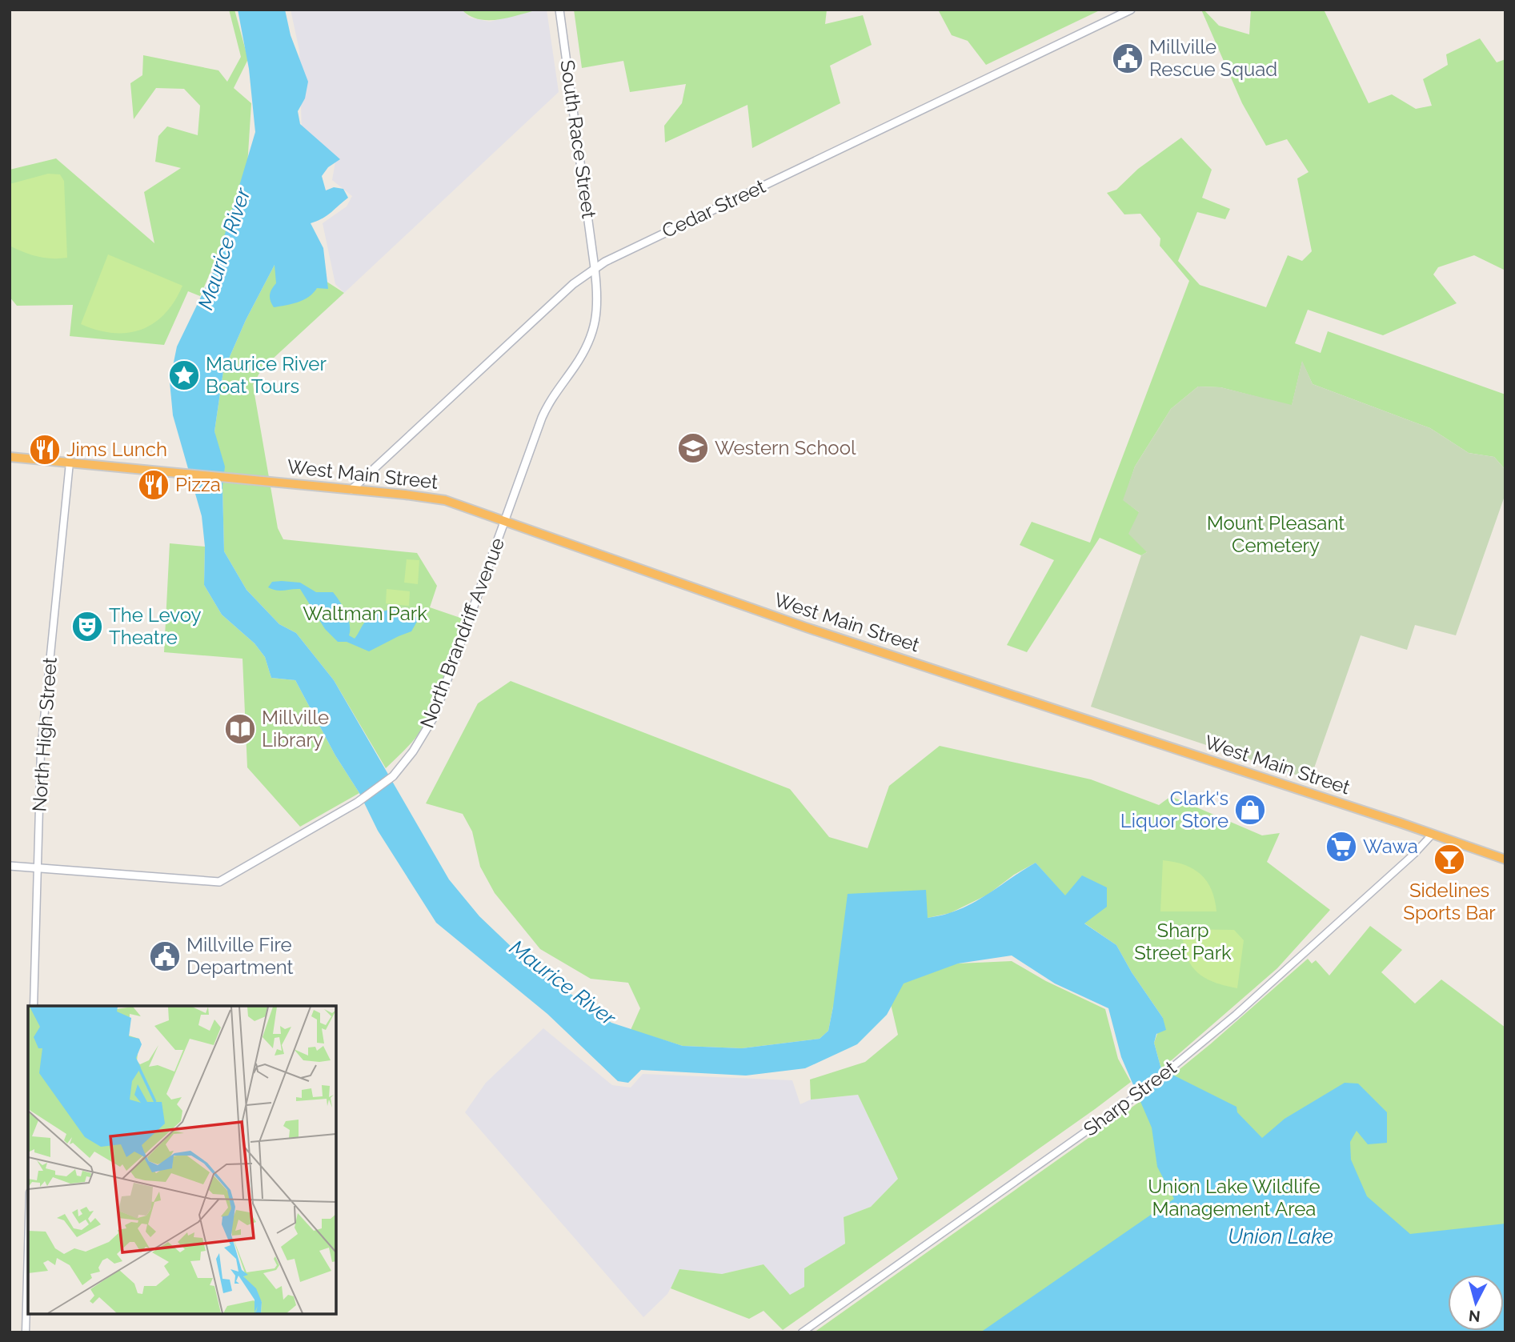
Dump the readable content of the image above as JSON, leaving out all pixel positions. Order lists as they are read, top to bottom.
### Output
{
  "streets": {
    "highway": ["West Main Street"],
    "main road": ["South Race Street", "Cedar Street", "North Brandriff Avenue"],
    "street": ["North High Street", "Sharp Street"]
  },
  "crossings": [
    ["South Race Street", "Cedar Street"],
    ["South Race Street", "West Main Street"],
    ["South Race Street", "North Brandriff Avenue"],
    ["Cedar Street", "West Main Street"],
    ["West Main Street", "North Brandriff Avenue"],
    ["West Main Street", "North High Street"],
    ["West Main Street", "Sharp Street"],
    ["North Brandriff Avenue", "North High Street"]
  ],
  "water": ["Maurice River", "Union Lake"],
  "parks": [
    "Mount Pleasant Cemetery",
    "Waltman Park",
    "Sharp Street Park",
    "Union Lake Wildlife Management Area"
  ],
  "places": {
    "public building": ["Millville Rescue Squad", "Millville Fire Department"],
    "place": ["Maurice River Boat Tours"],
    "school or university": ["Western School"],
    "restaurant": ["Jims Lunch", "Pizza"],
    "theatre": ["The Levoy Theatre"],
    "library": ["Millville Library"],
    "shop": ["Clark's Liquor Store"],
    "supermarket": ["Wawa"],
    "bar": ["Sidelines Sports Bar"]
  },
  "north": "bottom"
}
